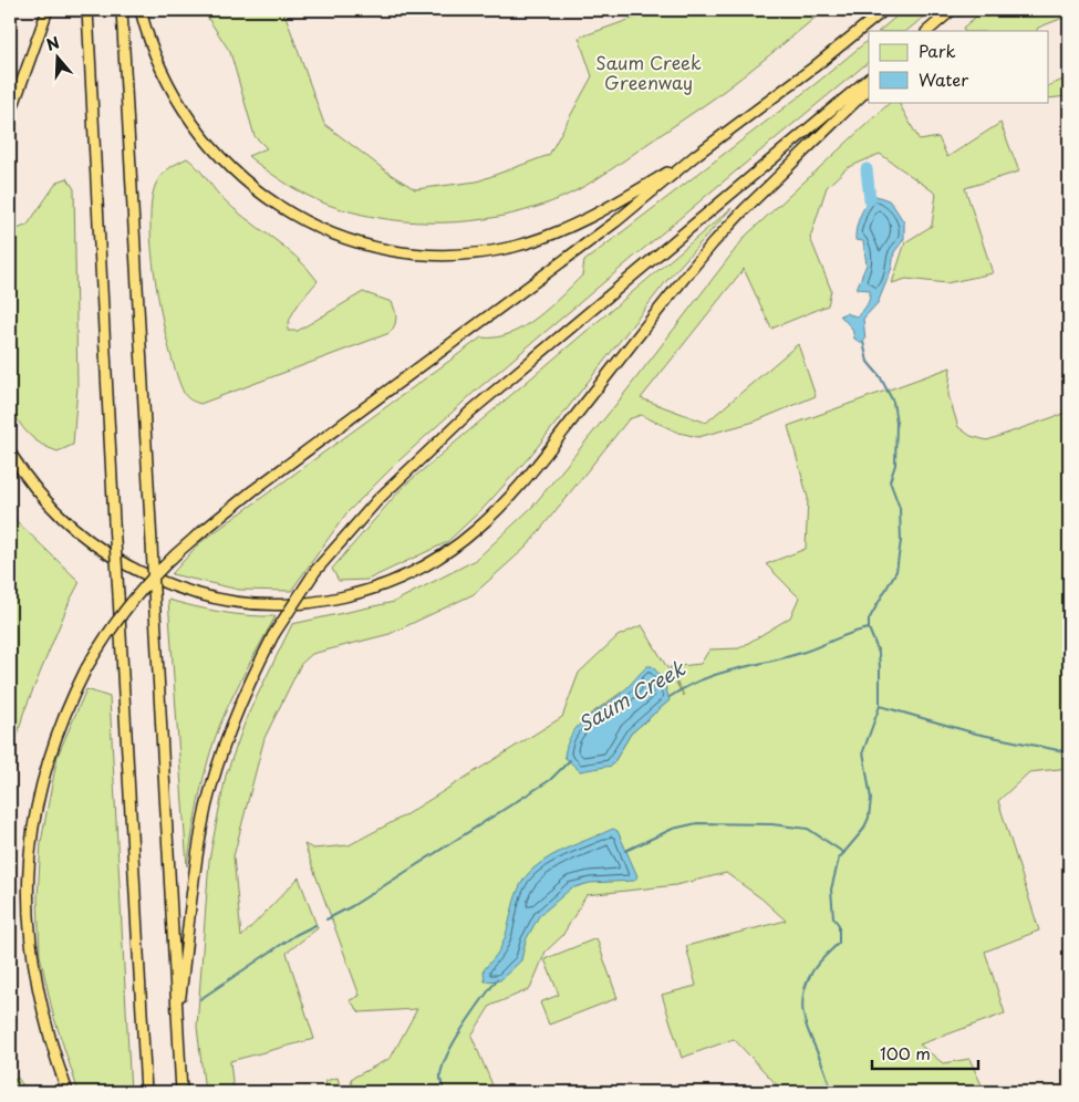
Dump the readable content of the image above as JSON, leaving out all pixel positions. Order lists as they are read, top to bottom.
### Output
{
  "water": ["Saum Creek"],
  "parks": ["Saum Creek Greenway"],
  "legend": ["Park", "Water"],
  "scale_bar": "100 m",
  "north": "top"
}
